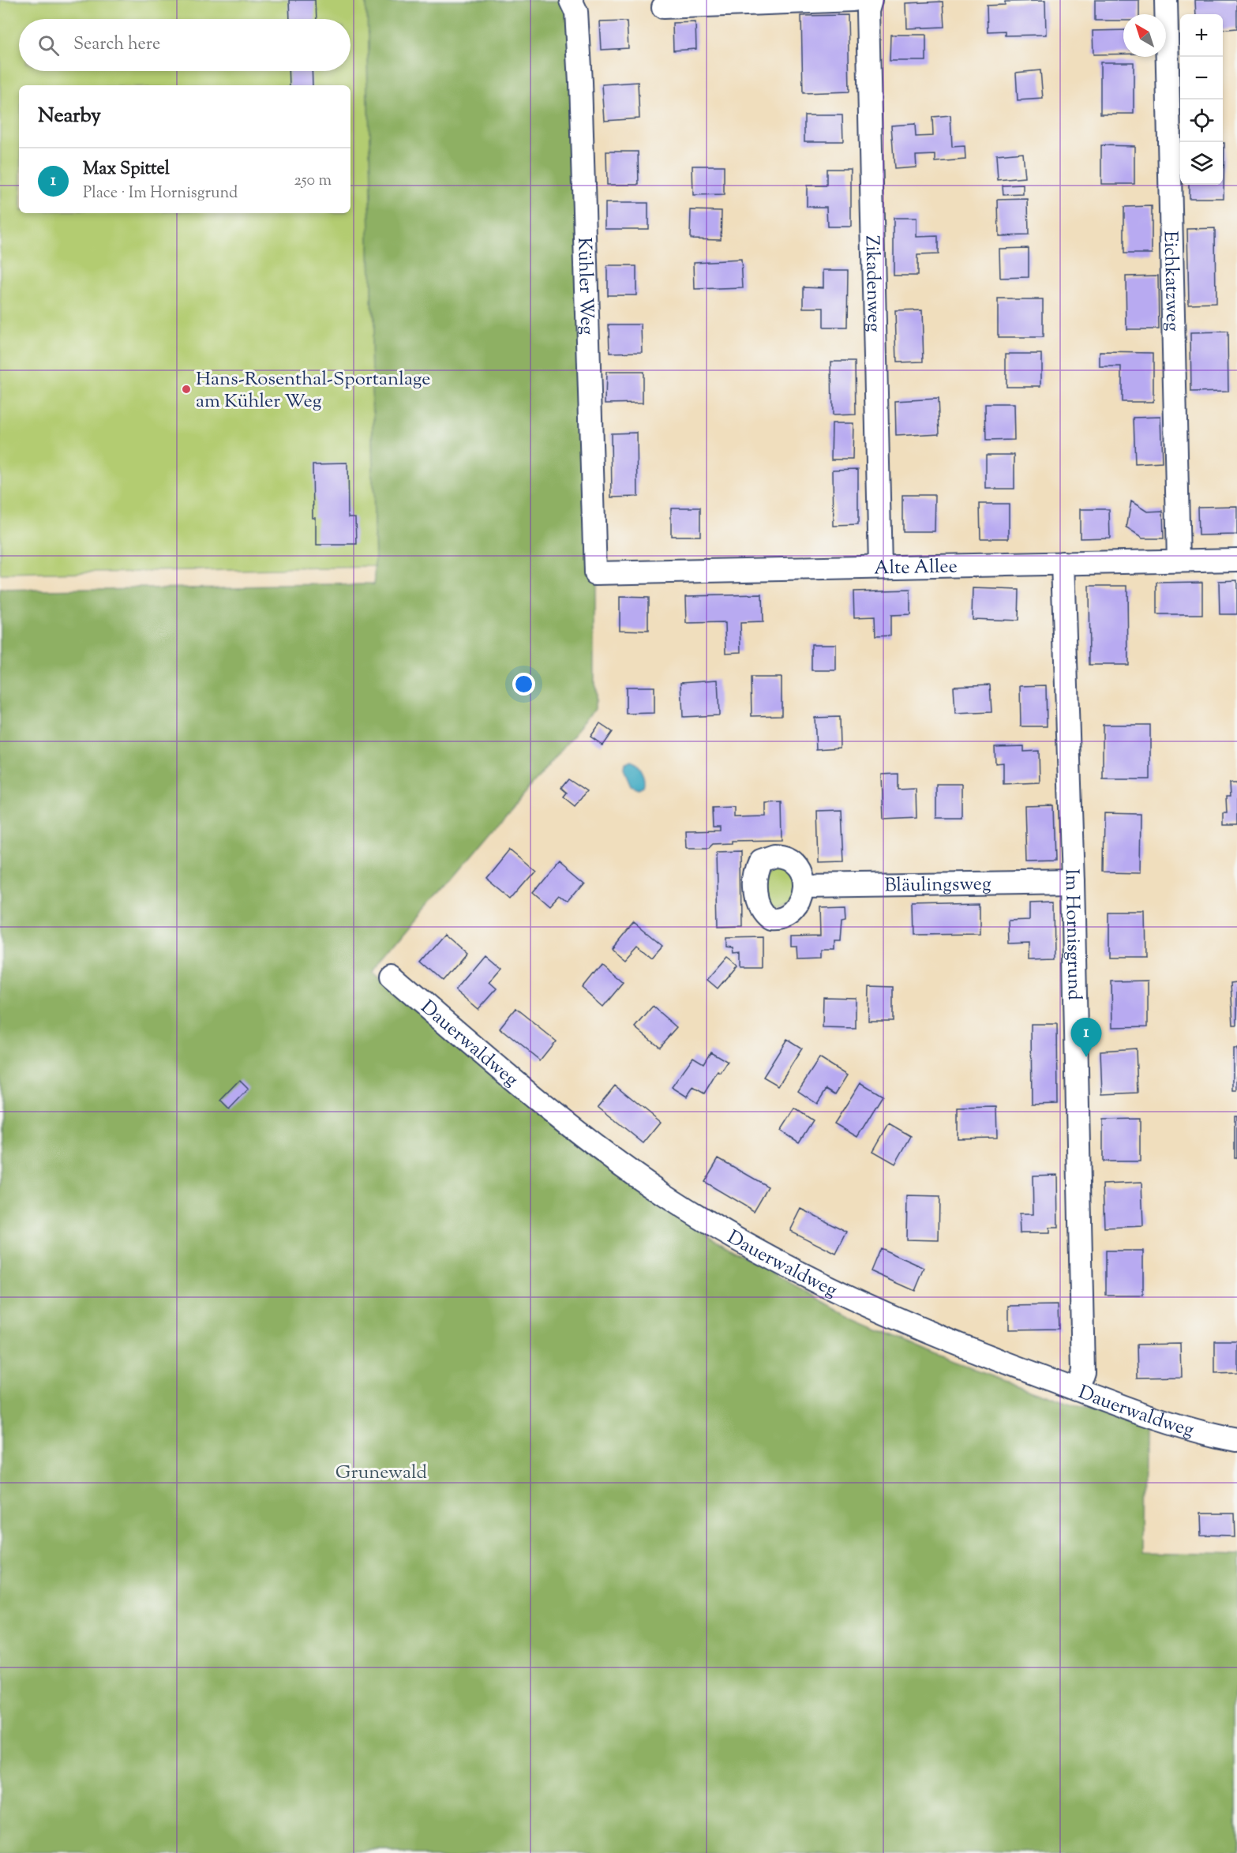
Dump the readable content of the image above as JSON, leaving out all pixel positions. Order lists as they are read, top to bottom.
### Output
{
  "streets": {
    "street": [
      "Eichkatzweg",
      "Zikadenweg",
      "Kühler Weg",
      "Alte Allee",
      "Bläulingsweg",
      "Im Hornisgrund",
      "Dauerwaldweg"
    ]
  },
  "crossings": [
    ["Eichkatzweg", "Alte Allee"],
    ["Zikadenweg", "Alte Allee"],
    ["Kühler Weg", "Alte Allee"],
    ["Alte Allee", "Im Hornisgrund"],
    ["Bläulingsweg", "Im Hornisgrund"],
    ["Im Hornisgrund", "Dauerwaldweg"]
  ],
  "parks": ["Grunewald"],
  "places": ["Hans-Rosenthal-Sportanlage am Kühler Weg"],
  "north": "top left",
  "page": {
    "map_buttons": ["+", "−"],
    "search": "Search here",
    "heading": "Nearby",
    "list": [
      {
        "mark": "1",
        "name": "Max Spittel",
        "note": "Place · Im Hornisgrund",
        "value": "250 m"
      }
    ],
    "pins": "1"
  }
}
